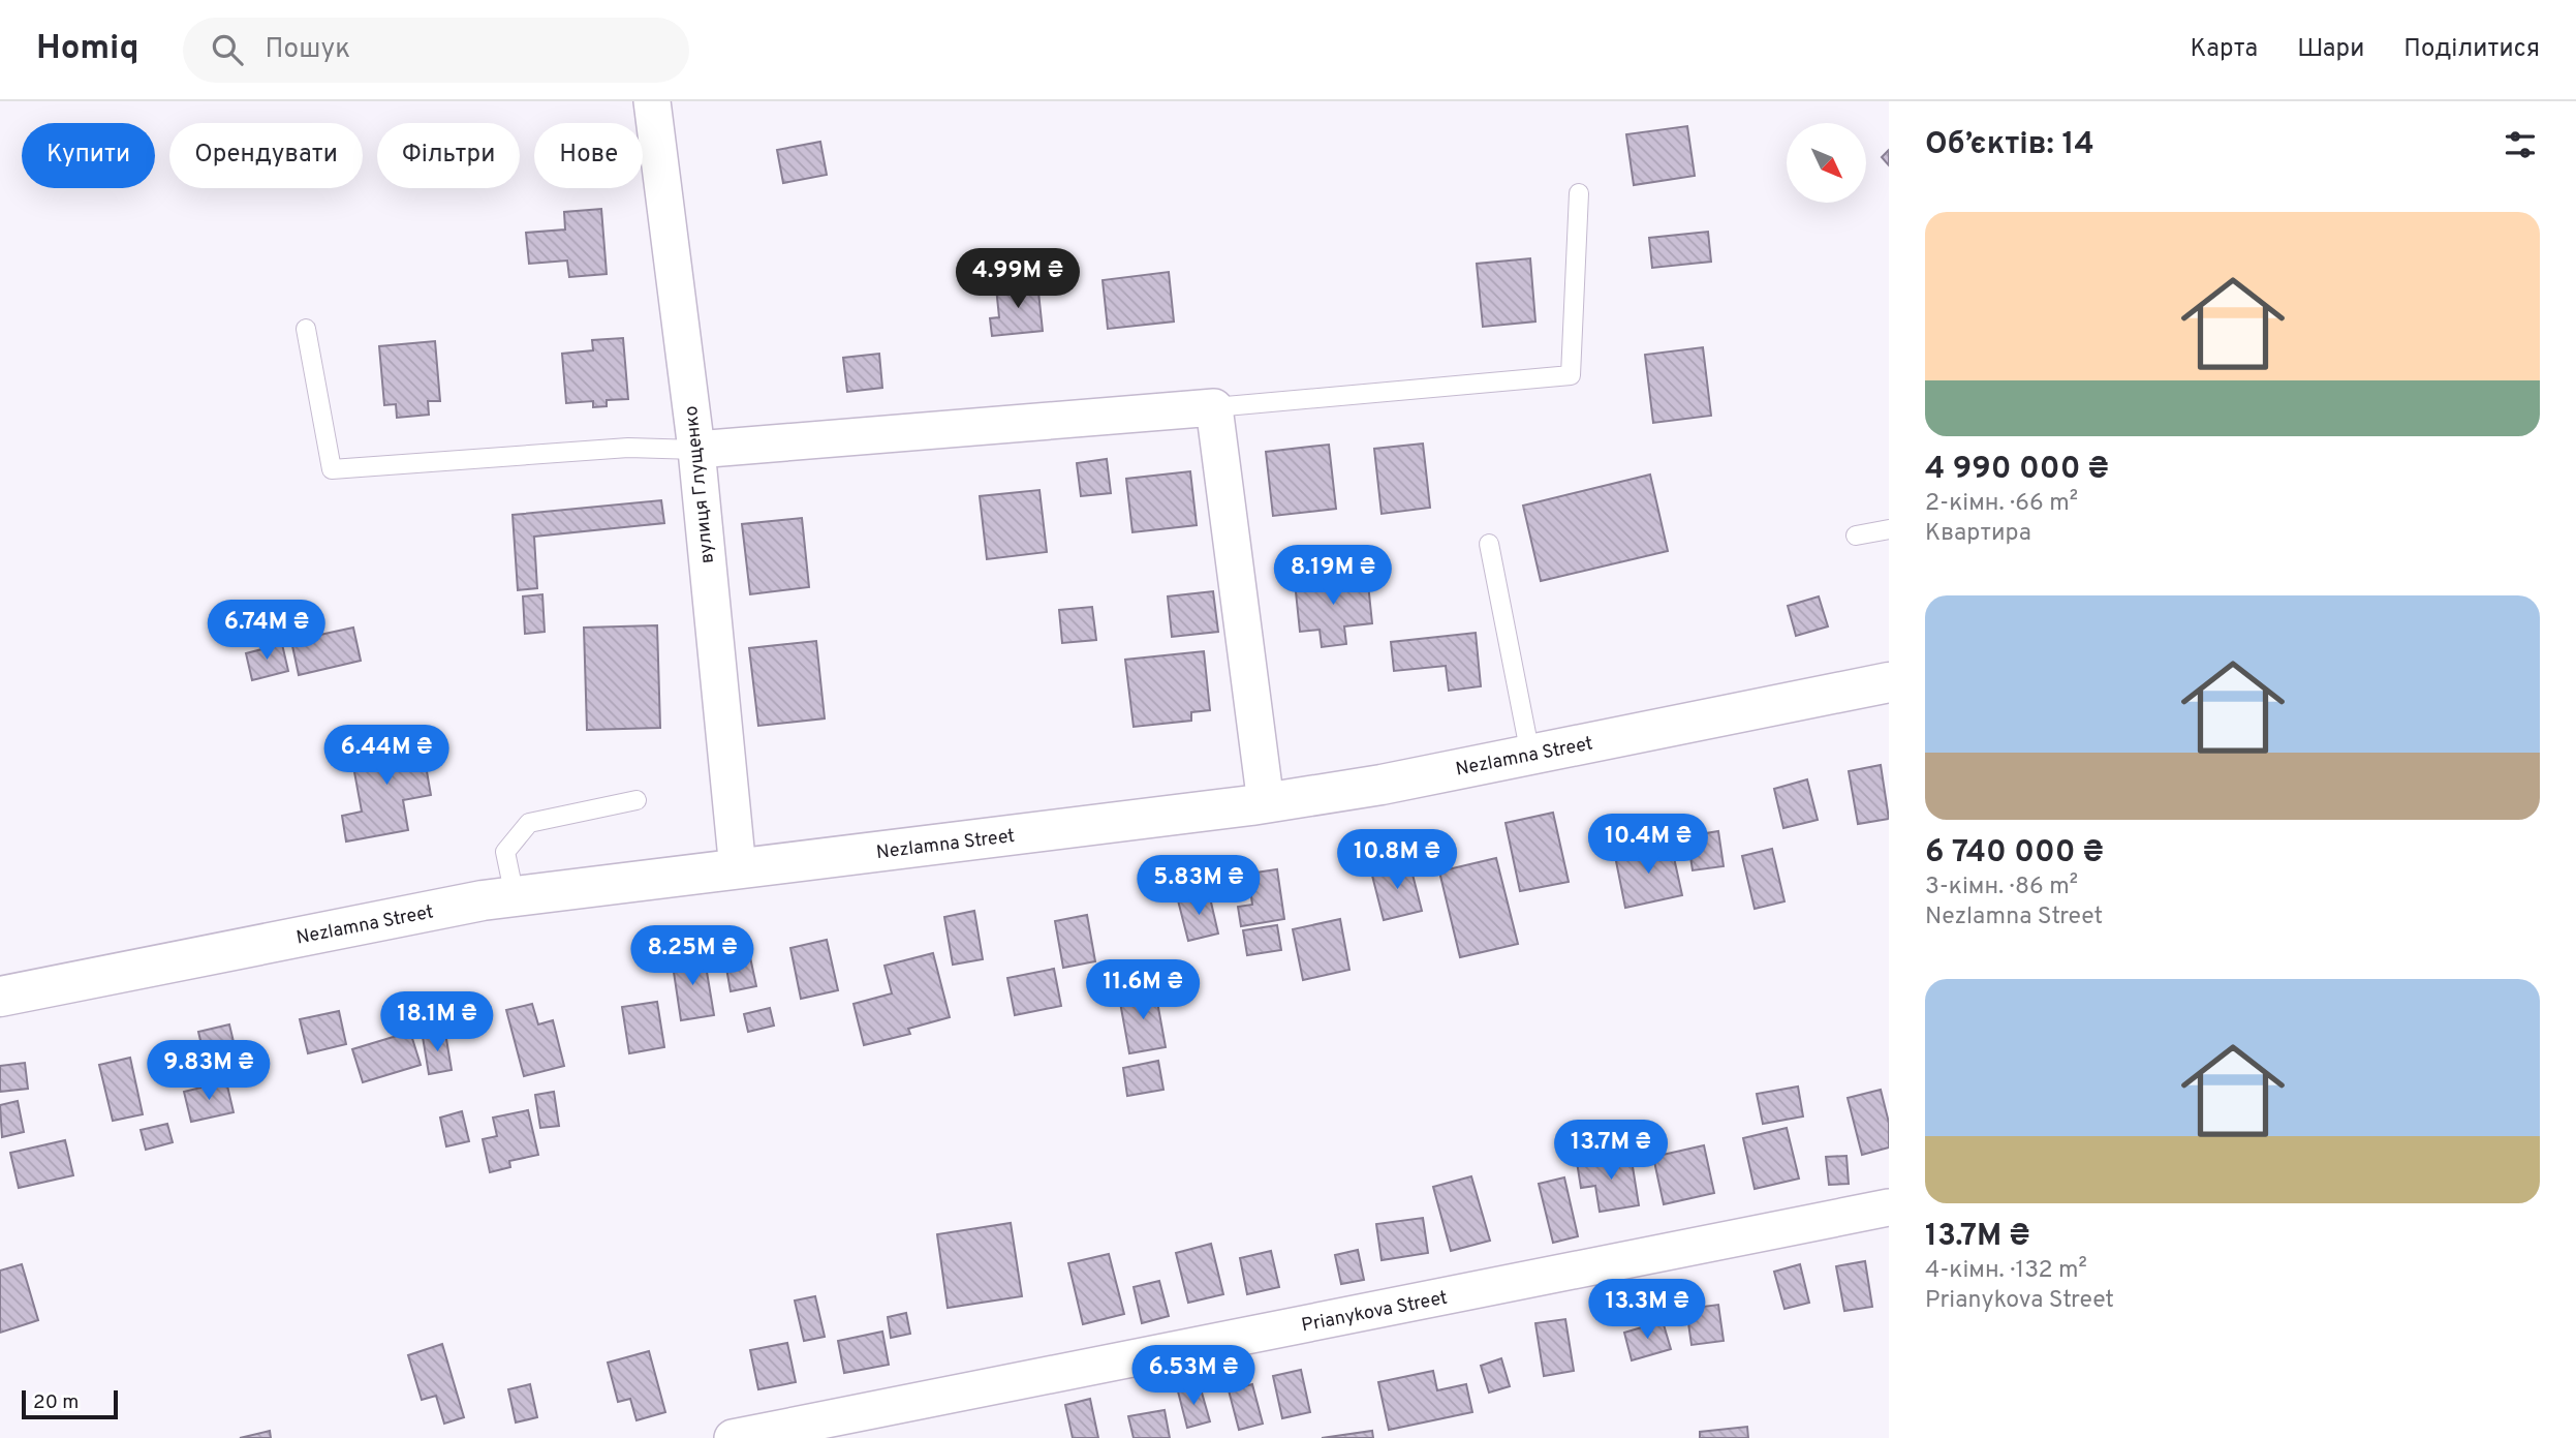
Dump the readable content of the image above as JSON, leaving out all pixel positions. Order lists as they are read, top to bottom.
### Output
{
  "streets": {
    "street": ["вулиця Глущенко", "Nezlamna Street", "Prianykova Street"]
  },
  "crossings": [
    ["вулиця Глущенко", "Nezlamna Street"]
  ],
  "scale_bar": "20 m",
  "north": "bottom right",
  "page": {
    "header": "Homiq",
    "search": "Пошук",
    "nav": ["Карта", "Шари", "Поділитися"],
    "heading": "Об’єктів: 14",
    "chip": [
      "Купити",
      "Орендувати",
      "Фільтри",
      "Нове"
    ],
    "list": [
      {
        "name": "4 990 000 ₴",
        "note": "2-кімн. · 66 m² · Квартира"
      },
      {
        "name": "6 740 000 ₴",
        "note": "3-кімн. · 86 m² · Nezlamna Street"
      },
      {
        "name": "13.7M ₴",
        "note": "4-кімн. · 132 m² · Prianykova Street"
      }
    ],
    "price": [
      "4.99M ₴",
      "8.19M ₴",
      "6.74M ₴",
      "6.44M ₴",
      "10.4M ₴",
      "10.8M ₴",
      "5.83M ₴",
      "8.25M ₴",
      "11.6M ₴",
      "18.1M ₴",
      "9.83M ₴",
      "13.7M ₴",
      "13.3M ₴",
      "6.53M ₴"
    ],
    "scale": "20 m"
  }
}
